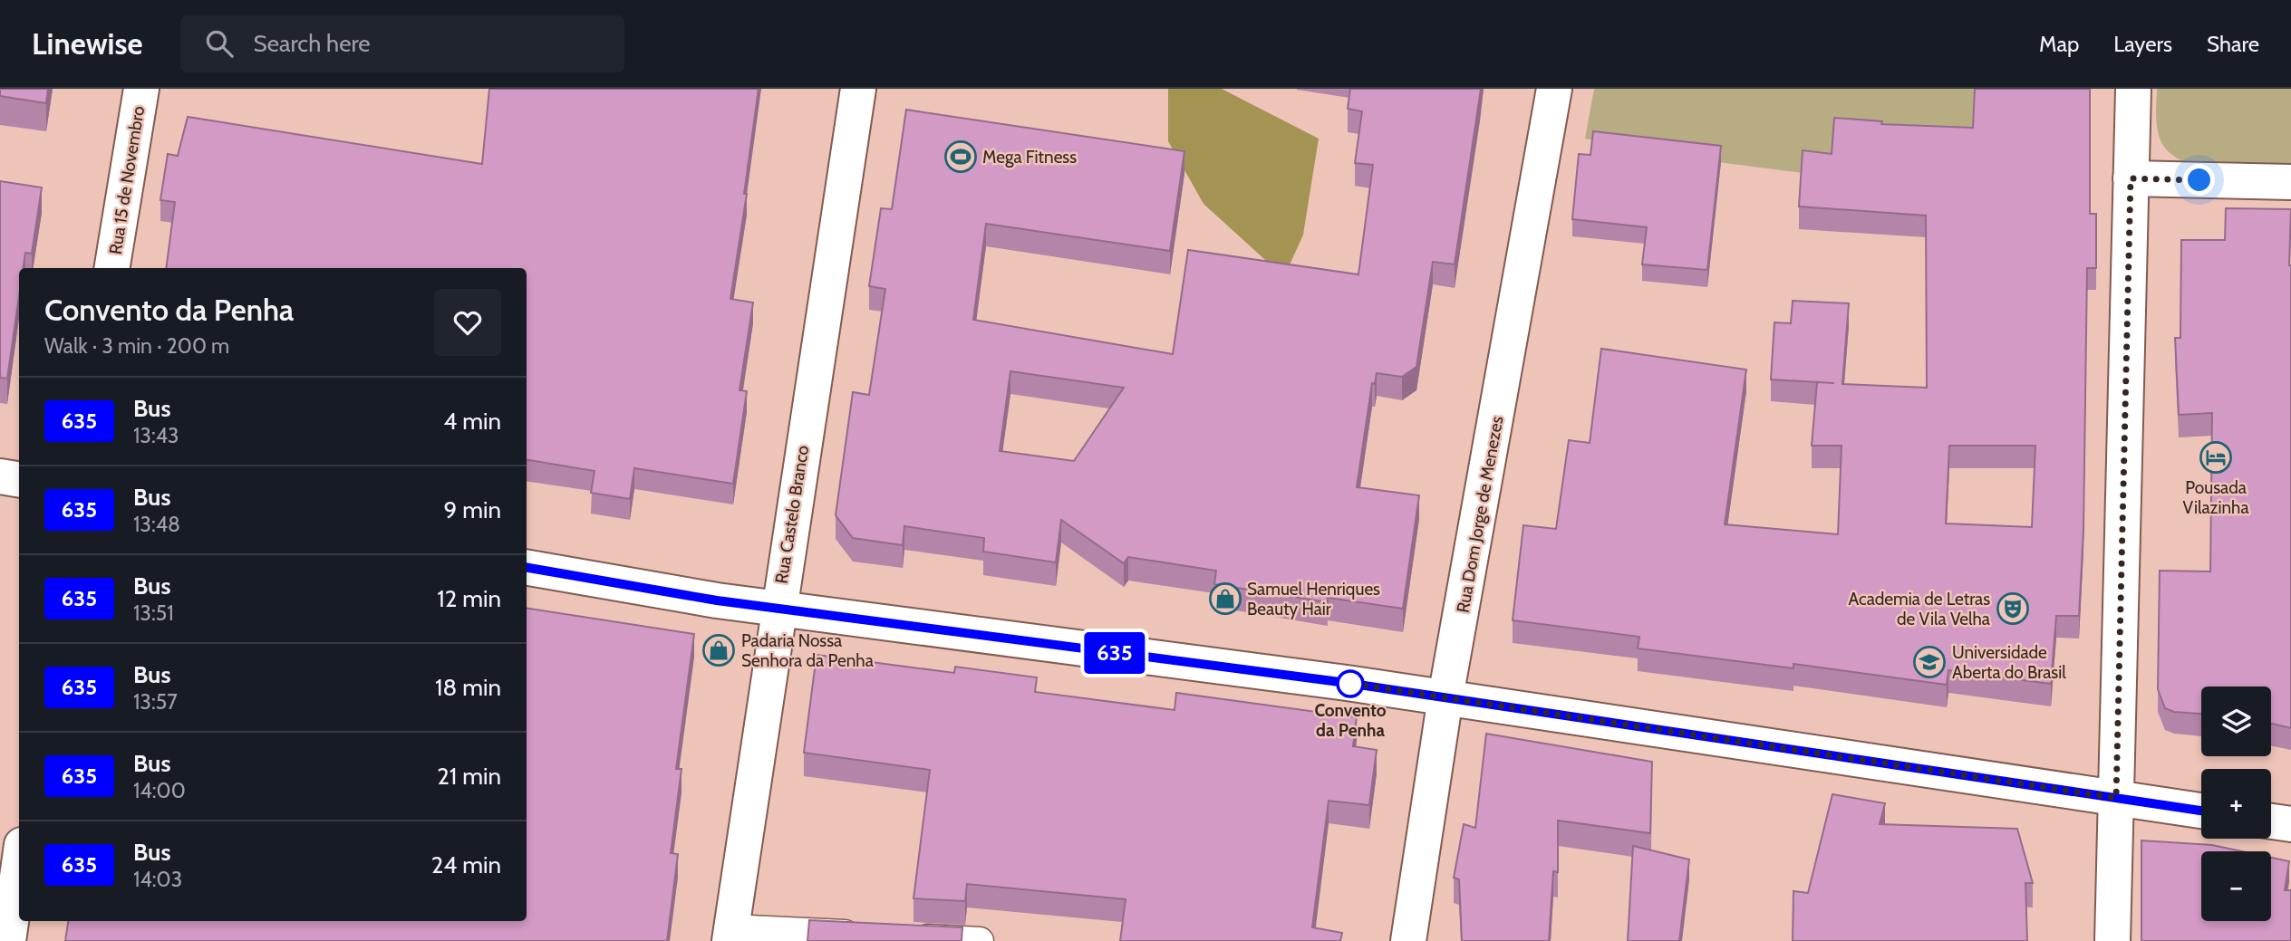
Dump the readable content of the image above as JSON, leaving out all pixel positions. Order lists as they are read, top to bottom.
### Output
{
  "streets": {
    "main road": ["Rua 15 de Novembro", "Rua Castelo Branco", "Rua Dom Jorge de Menezes"]
  },
  "places": {
    "sports": ["Mega Fitness"],
    "hotel": ["Pousada Vilazinha"],
    "shop": ["Samuel Henriques Beauty Hair", "Padaria Nossa Senhora da Penha"],
    "theatre": ["Academia de Letras de Vila Velha"],
    "school or university": ["Universidade Aberta do Brasil"],
    "other": ["Convento da Penha"]
  },
  "lines": ["bus line 635"],
  "page": {
    "header": "Linewise",
    "search": "Search here",
    "nav": ["Map", "Layers", "Share"],
    "on_map": "635",
    "heading": ["Convento da Penha", "Walk · 3 min · 200 m"],
    "list": [
      {
        "mark": "635",
        "name": "Bus",
        "note": "13:43",
        "value": "4 min"
      },
      {
        "mark": "635",
        "name": "Bus",
        "note": "13:48",
        "value": "9 min"
      },
      {
        "mark": "635",
        "name": "Bus",
        "note": "13:51",
        "value": "12 min"
      },
      {
        "mark": "635",
        "name": "Bus",
        "note": "13:57",
        "value": "18 min"
      },
      {
        "mark": "635",
        "name": "Bus",
        "note": "14:00",
        "value": "21 min"
      },
      {
        "mark": "635",
        "name": "Bus",
        "note": "14:03",
        "value": "24 min"
      }
    ],
    "map_buttons": ["+", "−"]
  }
}
